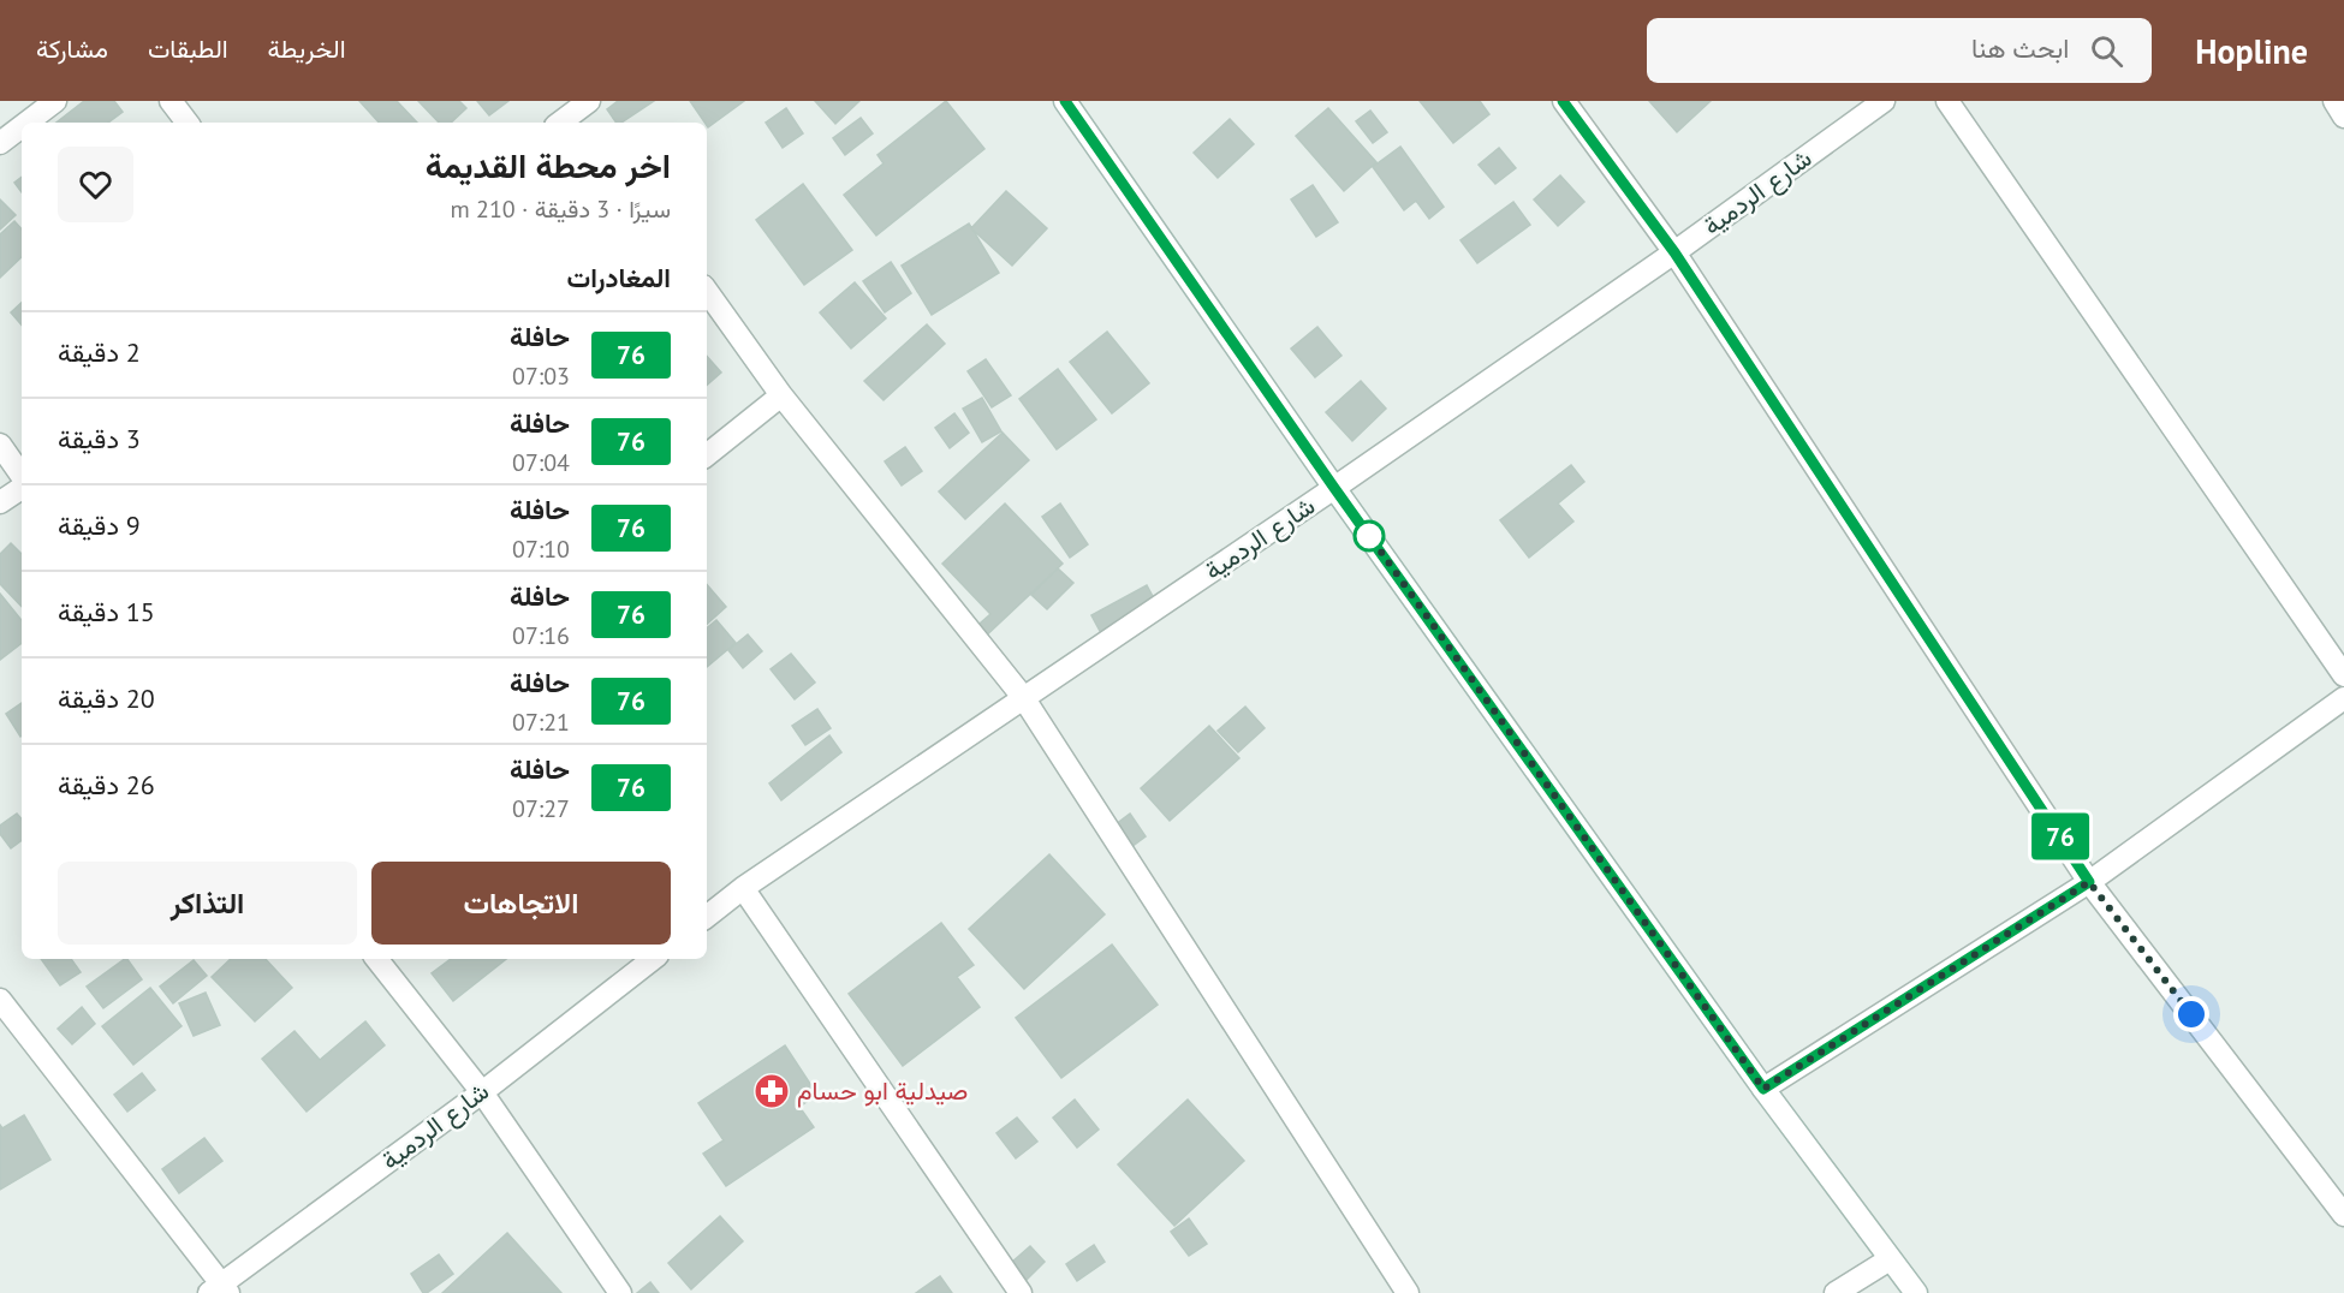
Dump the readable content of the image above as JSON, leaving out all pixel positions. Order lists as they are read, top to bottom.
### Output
{
  "streets": {
    "street": ["شارع الردمية"]
  },
  "places": {
    "pharmacy": ["صيدلية ابو حسام"]
  },
  "lines": ["bus line 76"],
  "page": {
    "header": "Hopline",
    "search": "ابحث هنا",
    "nav": ["الخريطة", "الطبقات", "مشاركة"],
    "on_map": "76",
    "heading": [
      ["اخر محطة القديمة", "سيرًا · 3 دقيقة · 210 m"],
      "المغادرات"
    ],
    "list": [
      {
        "mark": "76",
        "name": "حافلة",
        "note": "07:03",
        "value": "2 دقيقة"
      },
      {
        "mark": "76",
        "name": "حافلة",
        "note": "07:04",
        "value": "3 دقيقة"
      },
      {
        "mark": "76",
        "name": "حافلة",
        "note": "07:10",
        "value": "9 دقيقة"
      },
      {
        "mark": "76",
        "name": "حافلة",
        "note": "07:16",
        "value": "15 دقيقة"
      },
      {
        "mark": "76",
        "name": "حافلة",
        "note": "07:21",
        "value": "20 دقيقة"
      },
      {
        "mark": "76",
        "name": "حافلة",
        "note": "07:27",
        "value": "26 دقيقة"
      }
    ],
    "buttons": ["الاتجاهات", "التذاكر"]
  }
}
